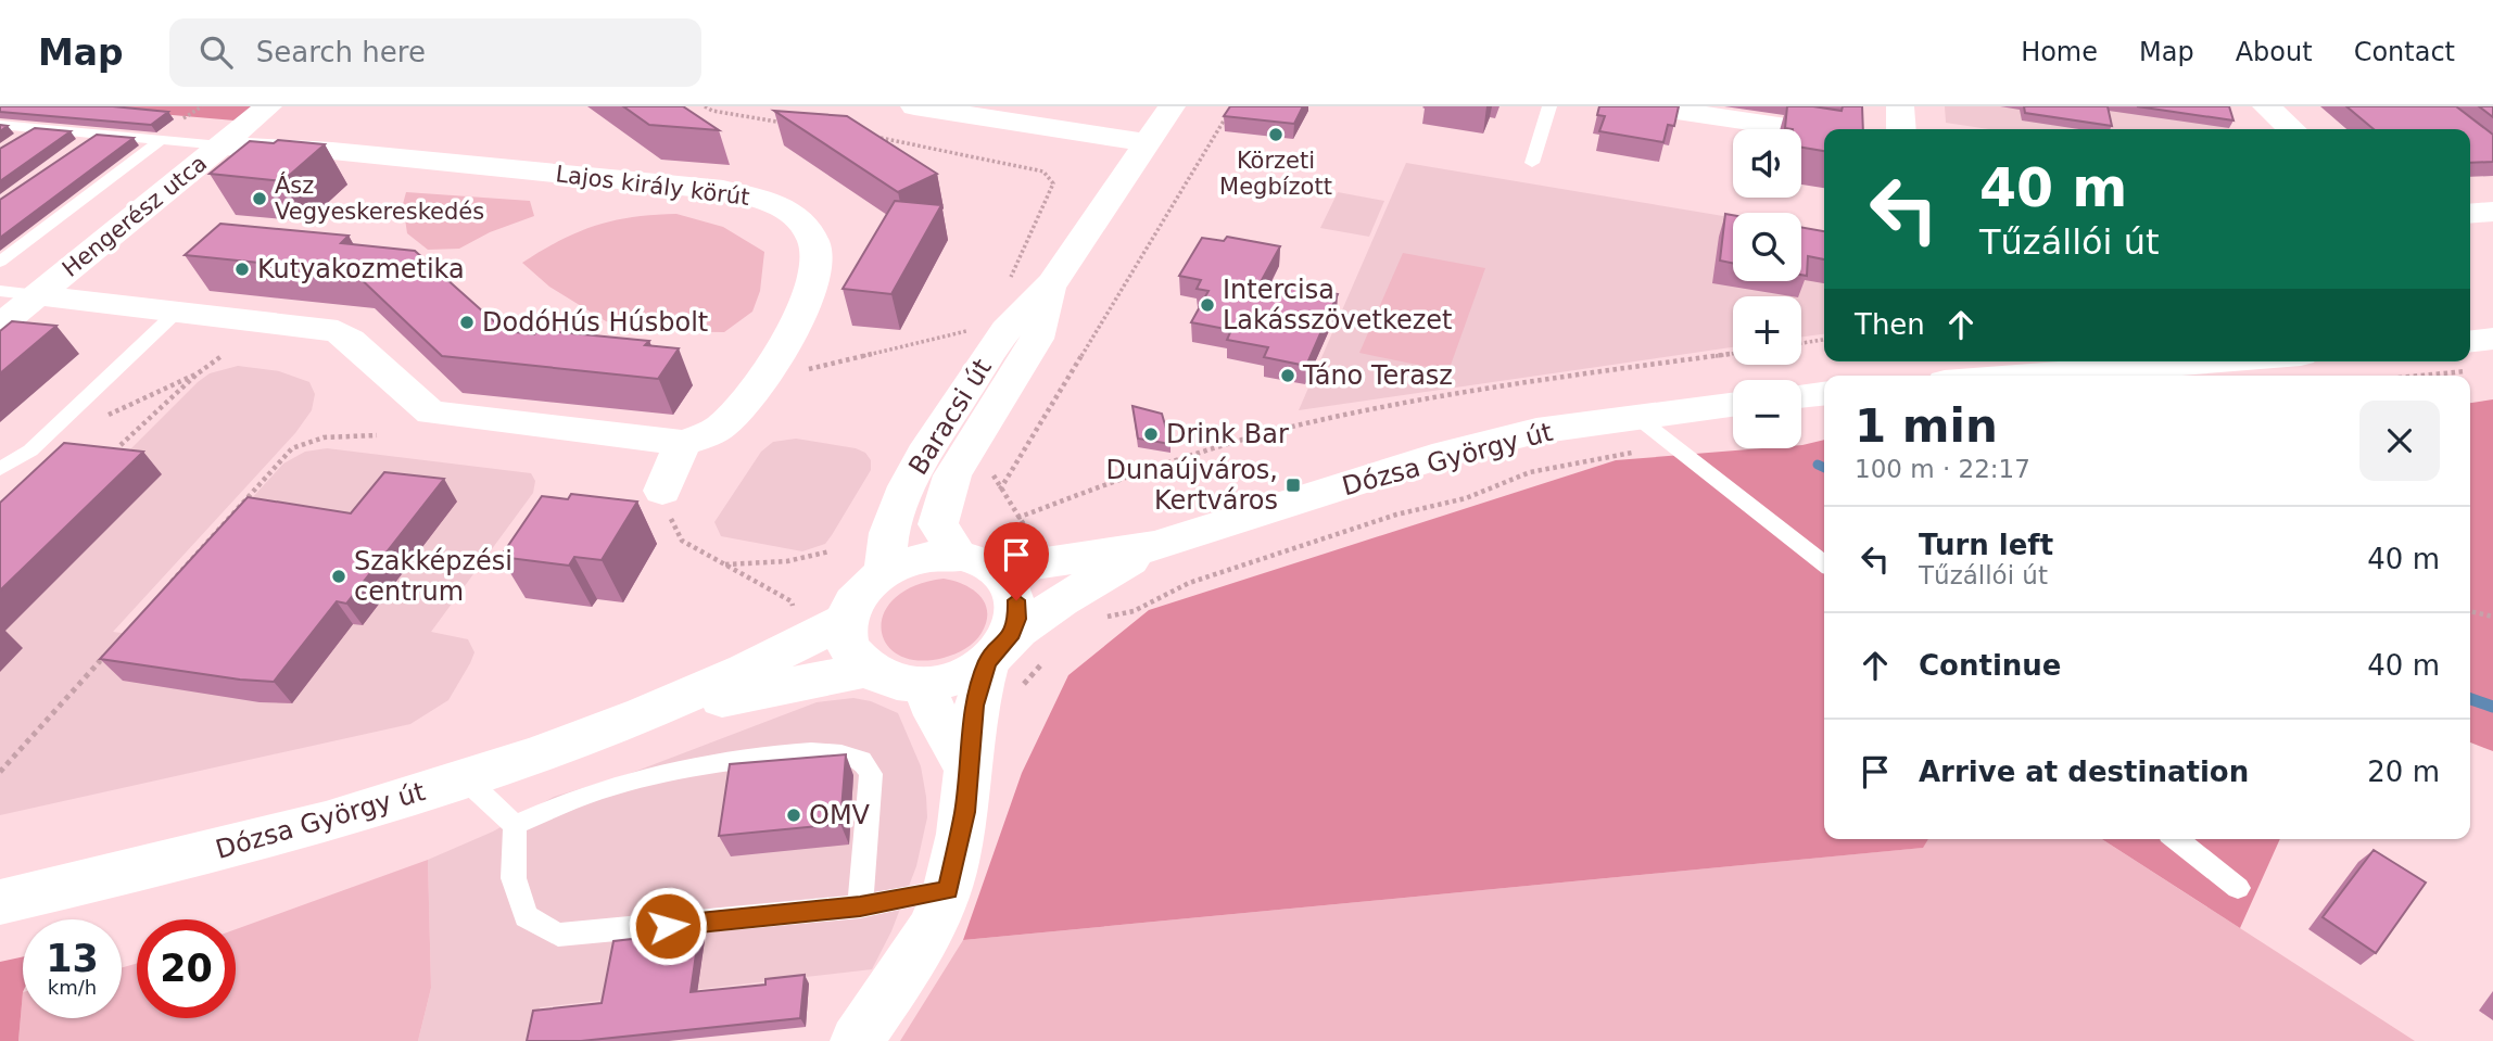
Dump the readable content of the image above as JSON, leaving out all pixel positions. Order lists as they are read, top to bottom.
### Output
{
  "streets": {
    "street": [
      "Lajos király körút",
      "Hengerész utca",
      "Baracsi út",
      "Dózsa György út"
    ]
  },
  "crossings": [
    ["Lajos király körút", "Hengerész utca"],
    ["Baracsi út", "Dózsa György út"]
  ],
  "places": {
    "other": [
      "Körzeti Megbízott",
      "Ász Vegyeskereskedés",
      "Kutyakozmetika",
      "Intercisa Lakásszövetkezet",
      "DodóHús Húsbolt",
      "Táno Terasz",
      "Drink Bar",
      "Szakképzési centrum",
      "OMV"
    ],
    "transit": ["Dunaújváros, Kertváros"]
  },
  "page": {
    "header": "Map",
    "search": "Search here",
    "nav": [
      "Home",
      "Map",
      "About",
      "Contact"
    ],
    "map_buttons": ["+", "−"],
    "turn": ["40 m", "Tűzállói út"],
    "then": "Then",
    "heading": ["1 min", "100 m · 22:17"],
    "list": [
      {
        "name": "Turn left",
        "note": "Tűzállói út",
        "value": "40 m"
      },
      {
        "name": "Continue",
        "value": "40 m"
      },
      {
        "name": "Arrive at destination",
        "value": "20 m"
      }
    ],
    "speed": "13 km/h",
    "limit": "20"
  }
}
